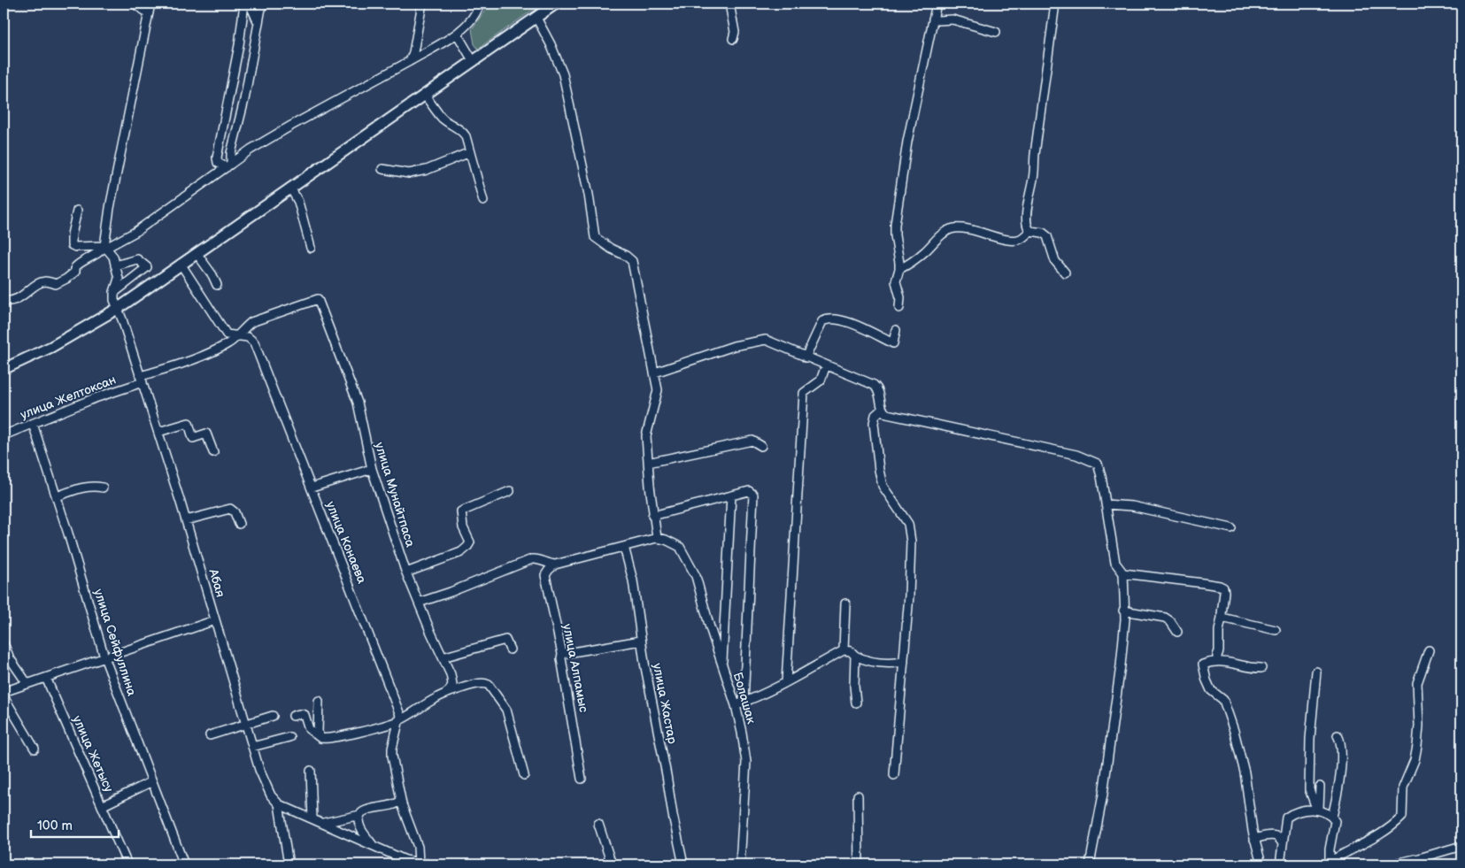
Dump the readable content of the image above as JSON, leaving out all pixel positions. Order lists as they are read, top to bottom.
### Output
{
  "streets": {
    "street": [
      "улица Желтоксан",
      "улица Мунайтпаса",
      "улица Конаева",
      "Абая",
      "улица Сейфуллина",
      "улица Алпамыс",
      "Болашак",
      "улица Жастар",
      "улица Жетысу"
    ]
  },
  "crossings": [
    ["улица Желтоксан", "улица Мунайтпаса"],
    ["улица Желтоксан", "улица Конаева"],
    ["улица Желтоксан", "Абая"],
    ["улица Желтоксан", "улица Сейфуллина"]
  ],
  "scale_bar": "100 m"
}
